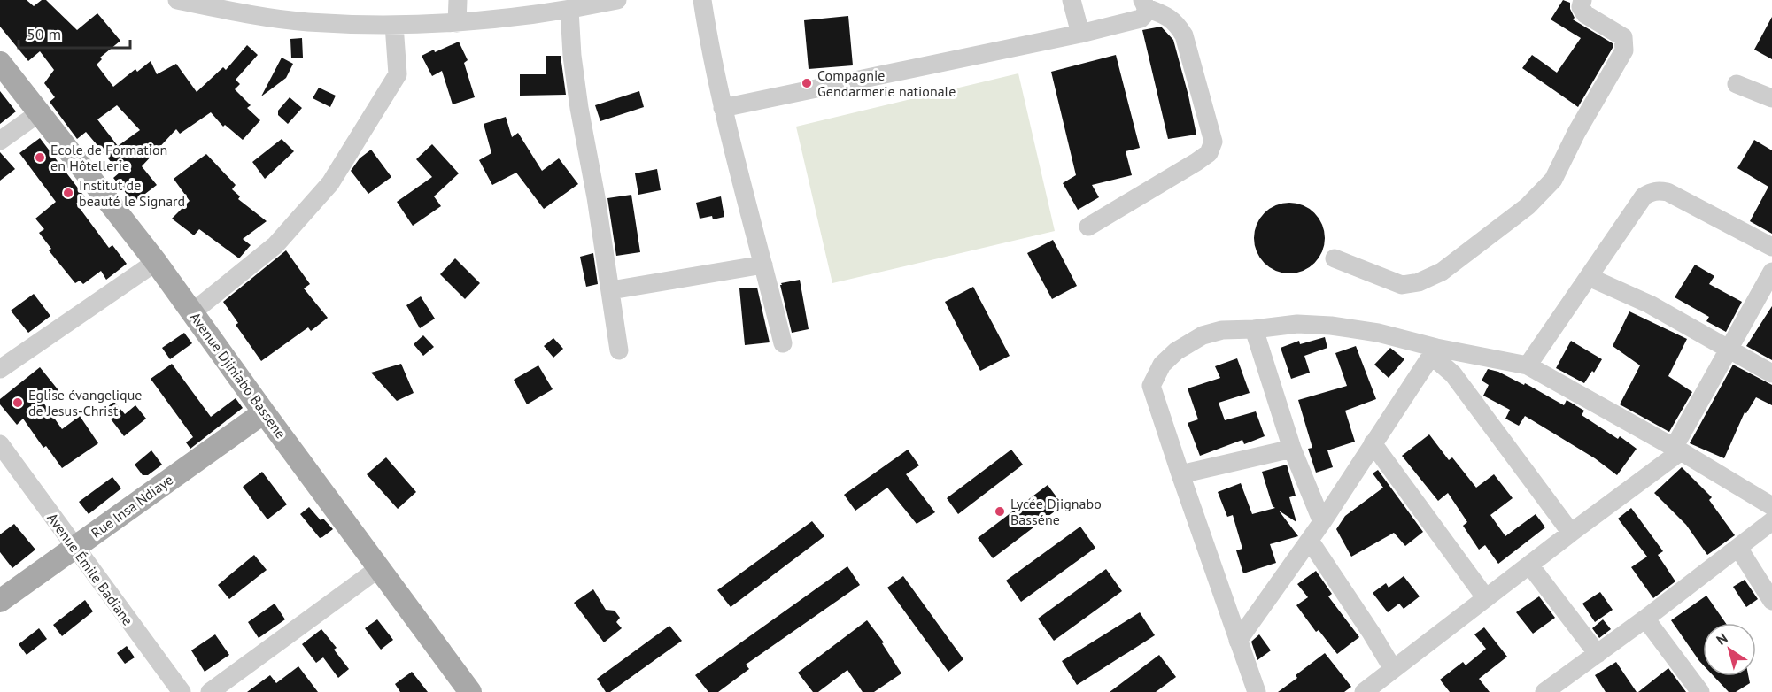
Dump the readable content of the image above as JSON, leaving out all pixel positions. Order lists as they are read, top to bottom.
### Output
{
  "streets": {
    "main road": ["Avenue Djiniabo Bassene", "Rue Insa Ndiaye"],
    "street": ["Avenue Émile Badiane"]
  },
  "crossings": [
    ["Avenue Djiniabo Bassene", "Rue Insa Ndiaye"],
    ["Rue Insa Ndiaye", "Avenue Émile Badiane"]
  ],
  "places": [
    "Compagnie Gendarmerie nationale",
    "Ecole de Formation en Hôtellerie",
    "Institut de beauté le Signard",
    "Eglise évangelique de Jesus-Christ",
    "Lycée Djignabo Basséne"
  ],
  "scale_bar": "50 m",
  "north": "top left"
}
